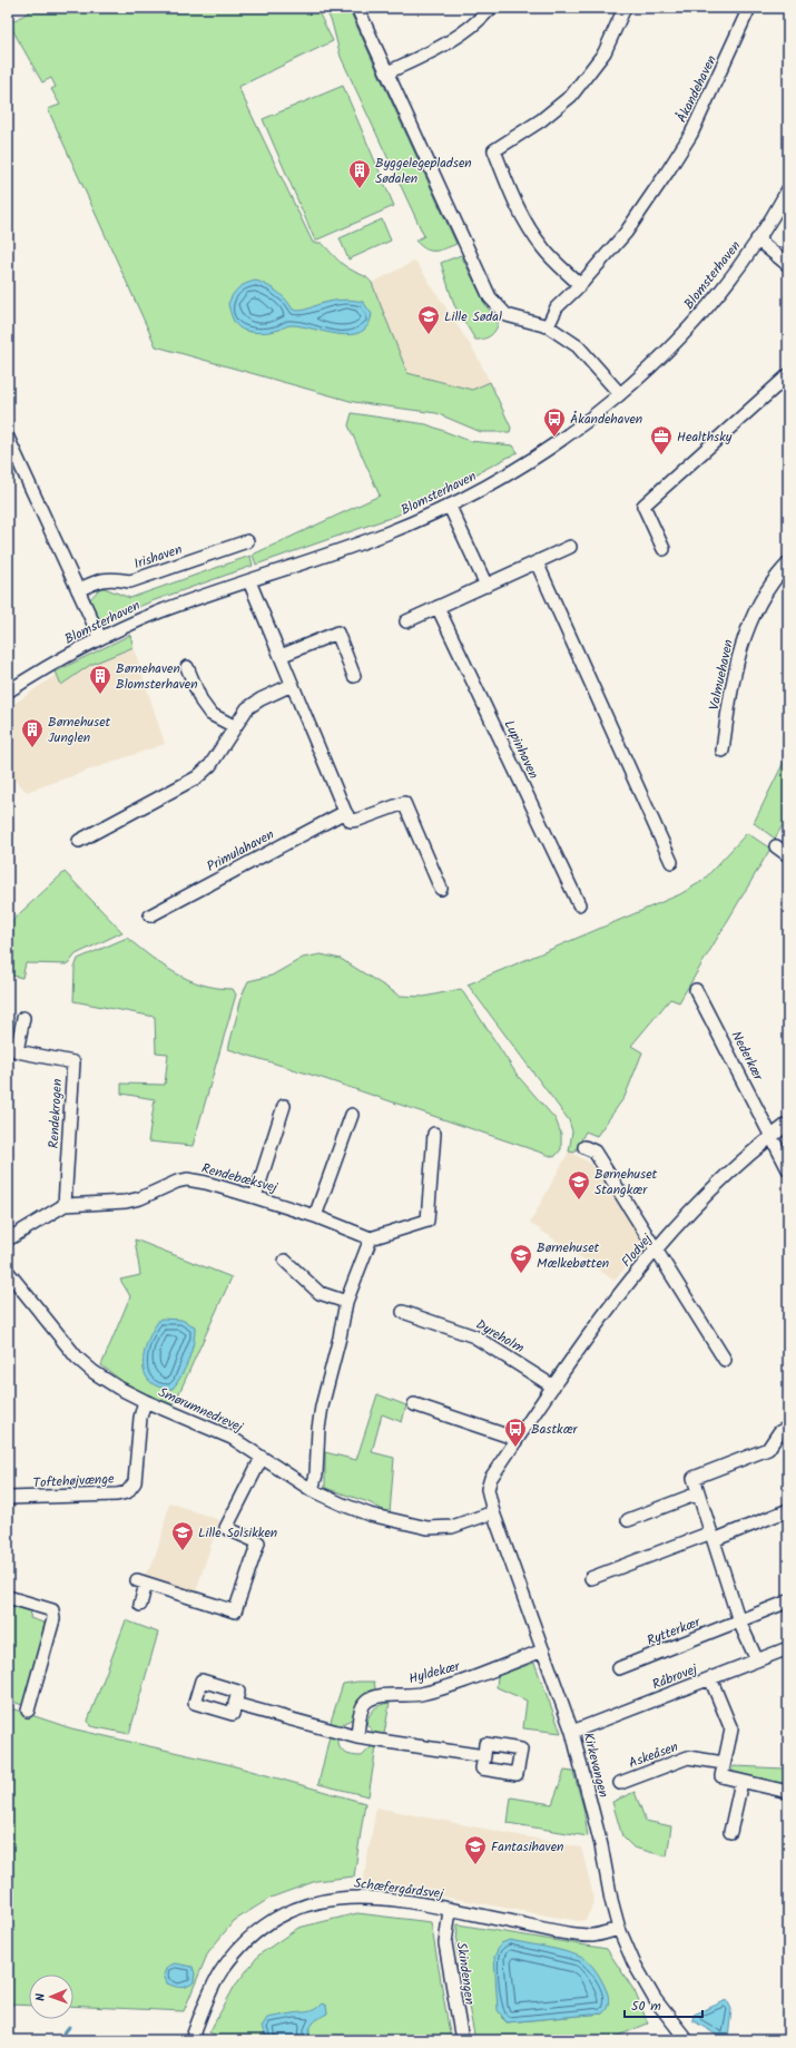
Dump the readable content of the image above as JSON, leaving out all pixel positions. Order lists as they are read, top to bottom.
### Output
{
  "streets": {
    "street": [
      "Åkandehaven",
      "Blomsterhaven",
      "Irishaven",
      "Valmuehaven",
      "Lupinhaven",
      "Primulahaven",
      "Nederkær",
      "Rendekrogen",
      "Rendebæksvej",
      "Flodvej",
      "Dyreholm",
      "Smørumnedrevej",
      "Toftehøjvænge",
      "Rytterkær",
      "Hyldekær",
      "Råbrovej",
      "Askeåsen",
      "Kirkevangen",
      "Schæfergårdsvej",
      "Skindengen"
    ]
  },
  "crossings": [
    ["Nederkær", "Flodvej"],
    ["Rendekrogen", "Rendebæksvej"],
    ["Flodvej", "Dyreholm"],
    ["Flodvej", "Kirkevangen"],
    ["Smørumnedrevej", "Toftehøjvænge"],
    ["Smørumnedrevej", "Kirkevangen"],
    ["Hyldekær", "Kirkevangen"],
    ["Råbrovej", "Kirkevangen"],
    ["Kirkevangen", "Schæfergårdsvej"],
    ["Schæfergårdsvej", "Skindengen"]
  ],
  "places": {
    "building": ["Byggelegepladsen Sødalen", "Børnehaven Blomsterhaven", "Børnehuset Junglen"],
    "school or university": [
      "Lille Sødal",
      "Børnehuset Stangkær",
      "Børnehuset Mælkebøtten",
      "Lille Solsikken",
      "Fantasihaven"
    ],
    "bus stop": ["Åkandehaven", "Bastkær"],
    "office": ["Healthsky"]
  },
  "scale_bar": "50 m",
  "north": "left"
}
